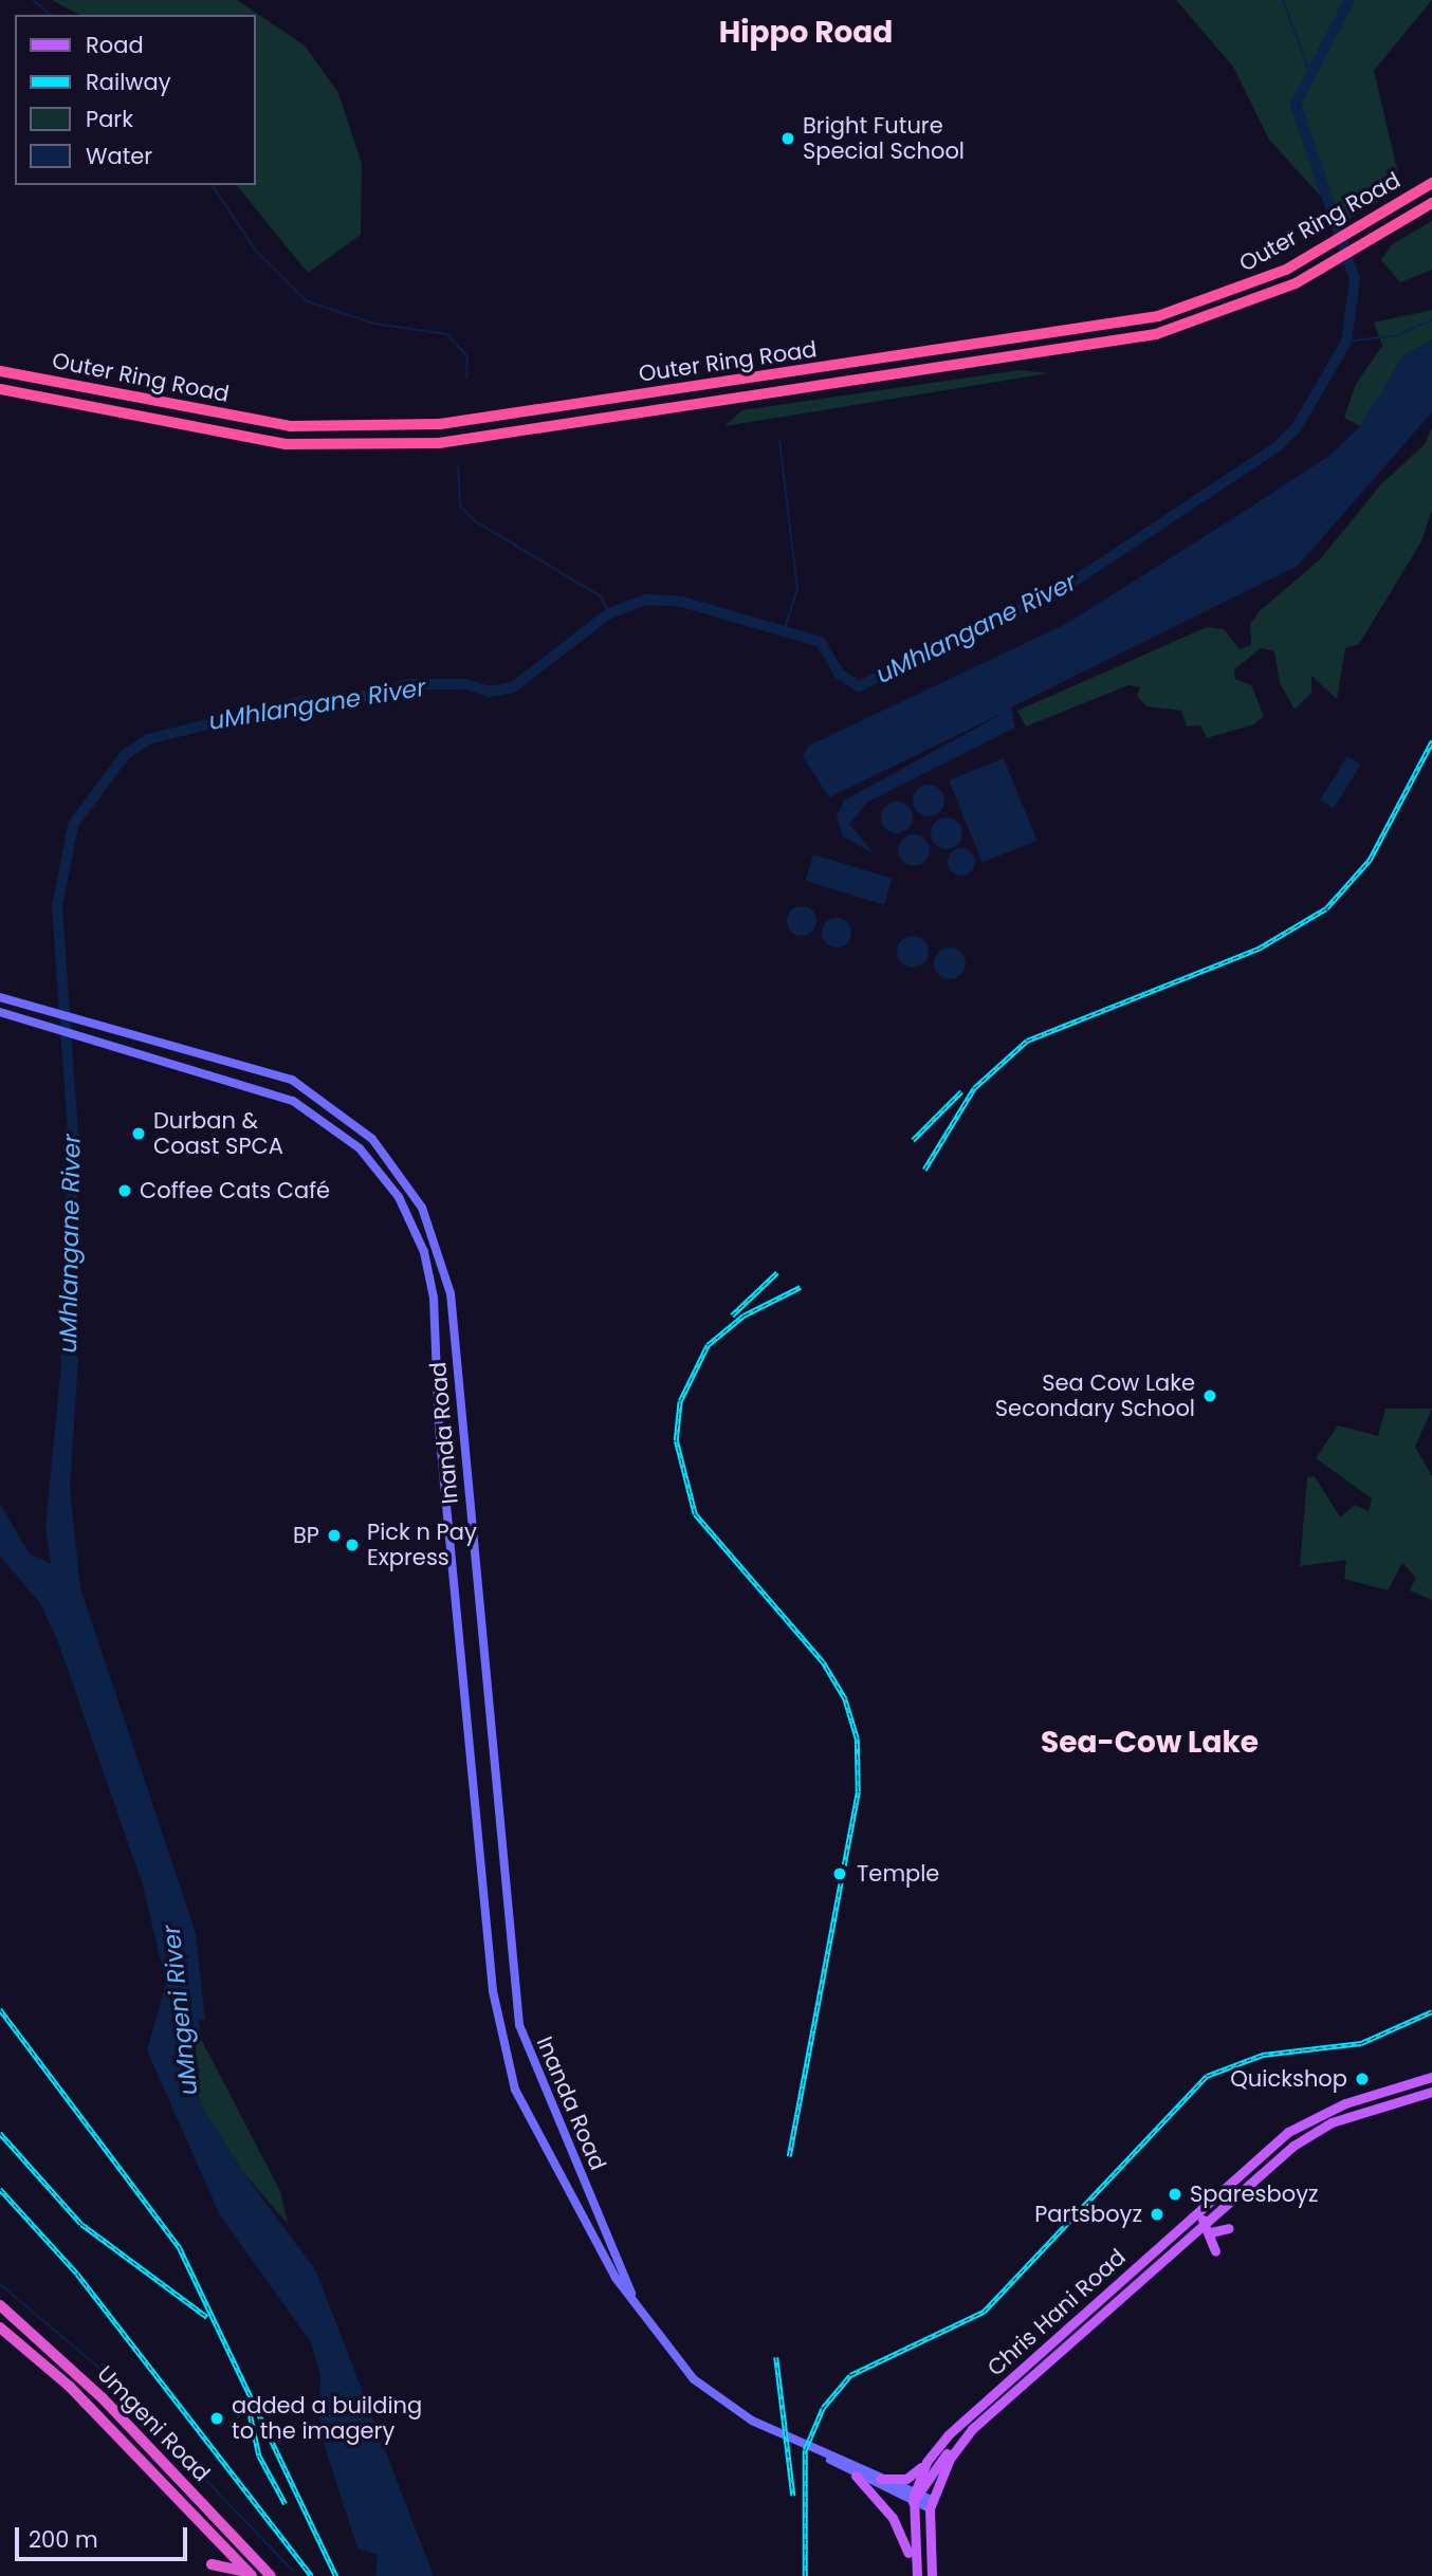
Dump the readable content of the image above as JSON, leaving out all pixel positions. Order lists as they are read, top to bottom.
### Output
{
  "streets": {
    "highway": ["Outer Ring Road", "Umgeni Road"],
    "main road": ["Inanda Road", "Chris Hani Road"]
  },
  "districts": ["Hippo Road", "Sea-Cow Lake"],
  "water": ["uMhlangane River", "uMngeni River"],
  "places": [
    "Bright Future Special School",
    "Durban & Coast SPCA",
    "Coffee Cats Café",
    "Sea Cow Lake Secondary School",
    "BP",
    "Pick n Pay Express",
    "Temple",
    "Quickshop",
    "Sparesboyz",
    "Partsboyz",
    "added a building to the imagery"
  ],
  "legend": [
    "Road",
    "Railway",
    "Park",
    "Water"
  ],
  "scale_bar": "200 m"
}
